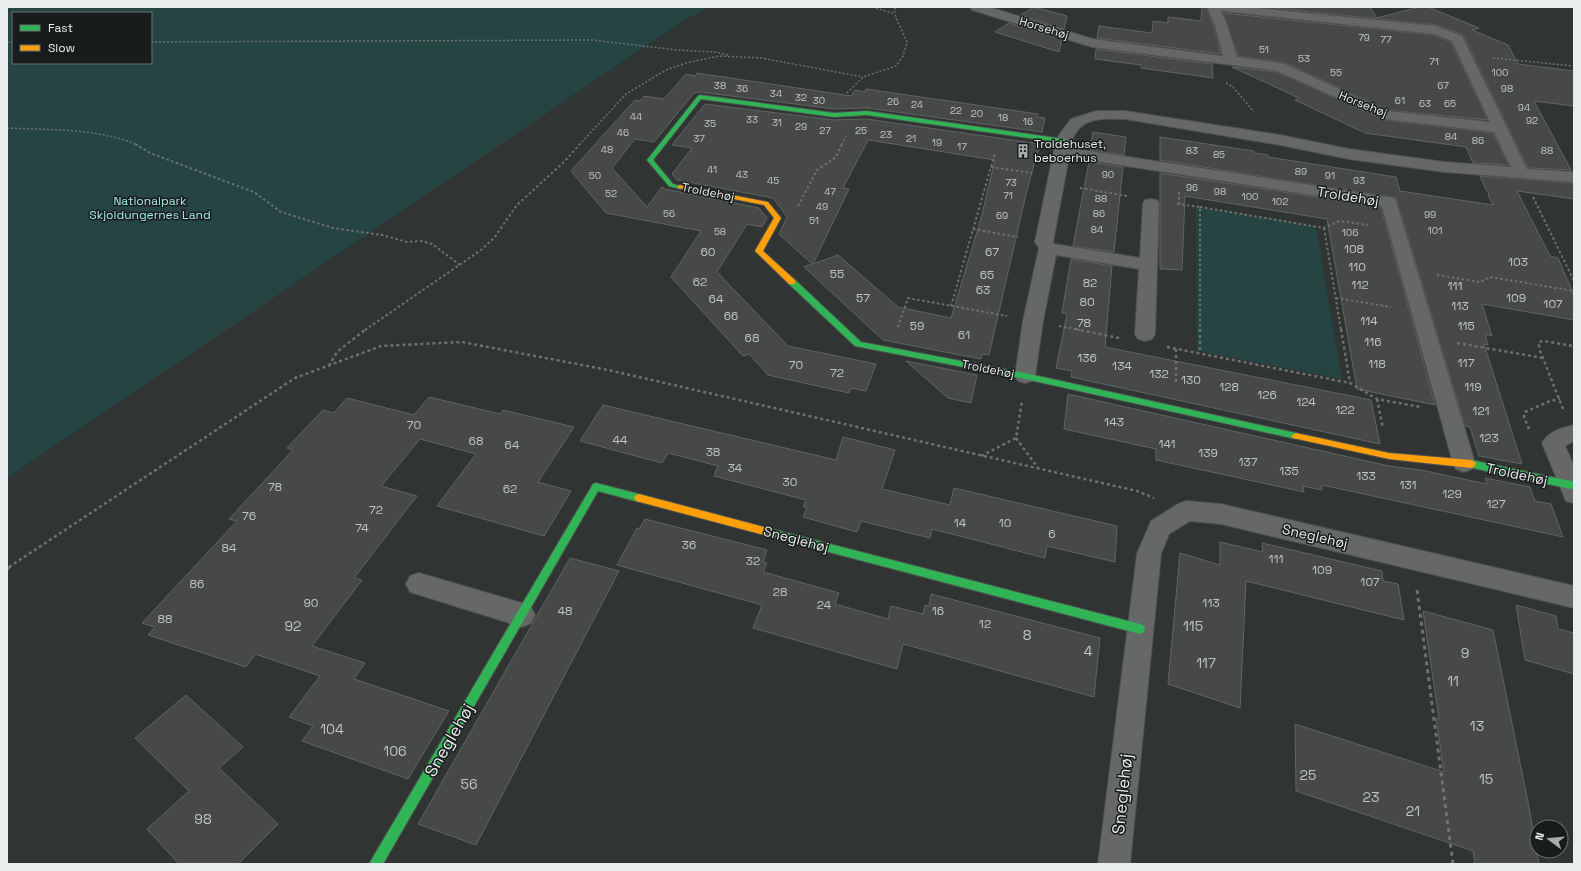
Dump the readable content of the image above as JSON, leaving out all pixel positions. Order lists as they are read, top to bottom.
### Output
{
  "streets": {
    "street": ["Horsehøj", "Troldehøj", "Sneglehøj"]
  },
  "parks": ["Nationalpark Skjoldungernes Land"],
  "places": {
    "building": ["Troldehuset, beboerhus"]
  },
  "house_numbers": [
    "79",
    "77",
    "51",
    "53",
    "71",
    "55",
    "100",
    "38",
    "67",
    "36",
    "98",
    "34",
    "32",
    "30",
    "61",
    "26",
    "63",
    "65",
    "24",
    "94",
    "22",
    "20",
    "44",
    "18",
    "33",
    "92",
    "16",
    "31",
    "35",
    "29",
    "27",
    "25",
    "46",
    "23",
    "84",
    "37",
    "21",
    "86",
    "19",
    "17",
    "48",
    "83",
    "88",
    "85",
    "41",
    "89",
    "43",
    "90",
    "50",
    "91",
    "45",
    "93",
    "73",
    "96",
    "47",
    "98",
    "52",
    "71",
    "100",
    "88",
    "102",
    "49",
    "56",
    "86",
    "99",
    "69",
    "51",
    "84",
    "101",
    "58",
    "106",
    "108",
    "60",
    "67",
    "103",
    "110",
    "55",
    "65",
    "62",
    "82",
    "112",
    "111",
    "63",
    "57",
    "109",
    "64",
    "80",
    "107",
    "113",
    "66",
    "114",
    "78",
    "59",
    "115",
    "61",
    "68",
    "116",
    "136",
    "117",
    "118",
    "70",
    "134",
    "72",
    "132",
    "130",
    "128",
    "119",
    "126",
    "124",
    "122",
    "121",
    "143",
    "70",
    "123",
    "44",
    "68",
    "141",
    "64",
    "38",
    "139",
    "137",
    "34",
    "135",
    "133",
    "30",
    "131",
    "78",
    "62",
    "129",
    "127",
    "72",
    "76",
    "14",
    "10",
    "74",
    "6",
    "36",
    "84",
    "111",
    "32",
    "109",
    "107",
    "86",
    "28",
    "90",
    "113",
    "24",
    "48",
    "16",
    "88",
    "12",
    "92",
    "115",
    "8",
    "4",
    "9",
    "117",
    "11",
    "13",
    "104",
    "106",
    "25",
    "15",
    "56",
    "23",
    "21",
    "98"
  ],
  "legend": ["Fast", "Slow"],
  "north": "left"
}
